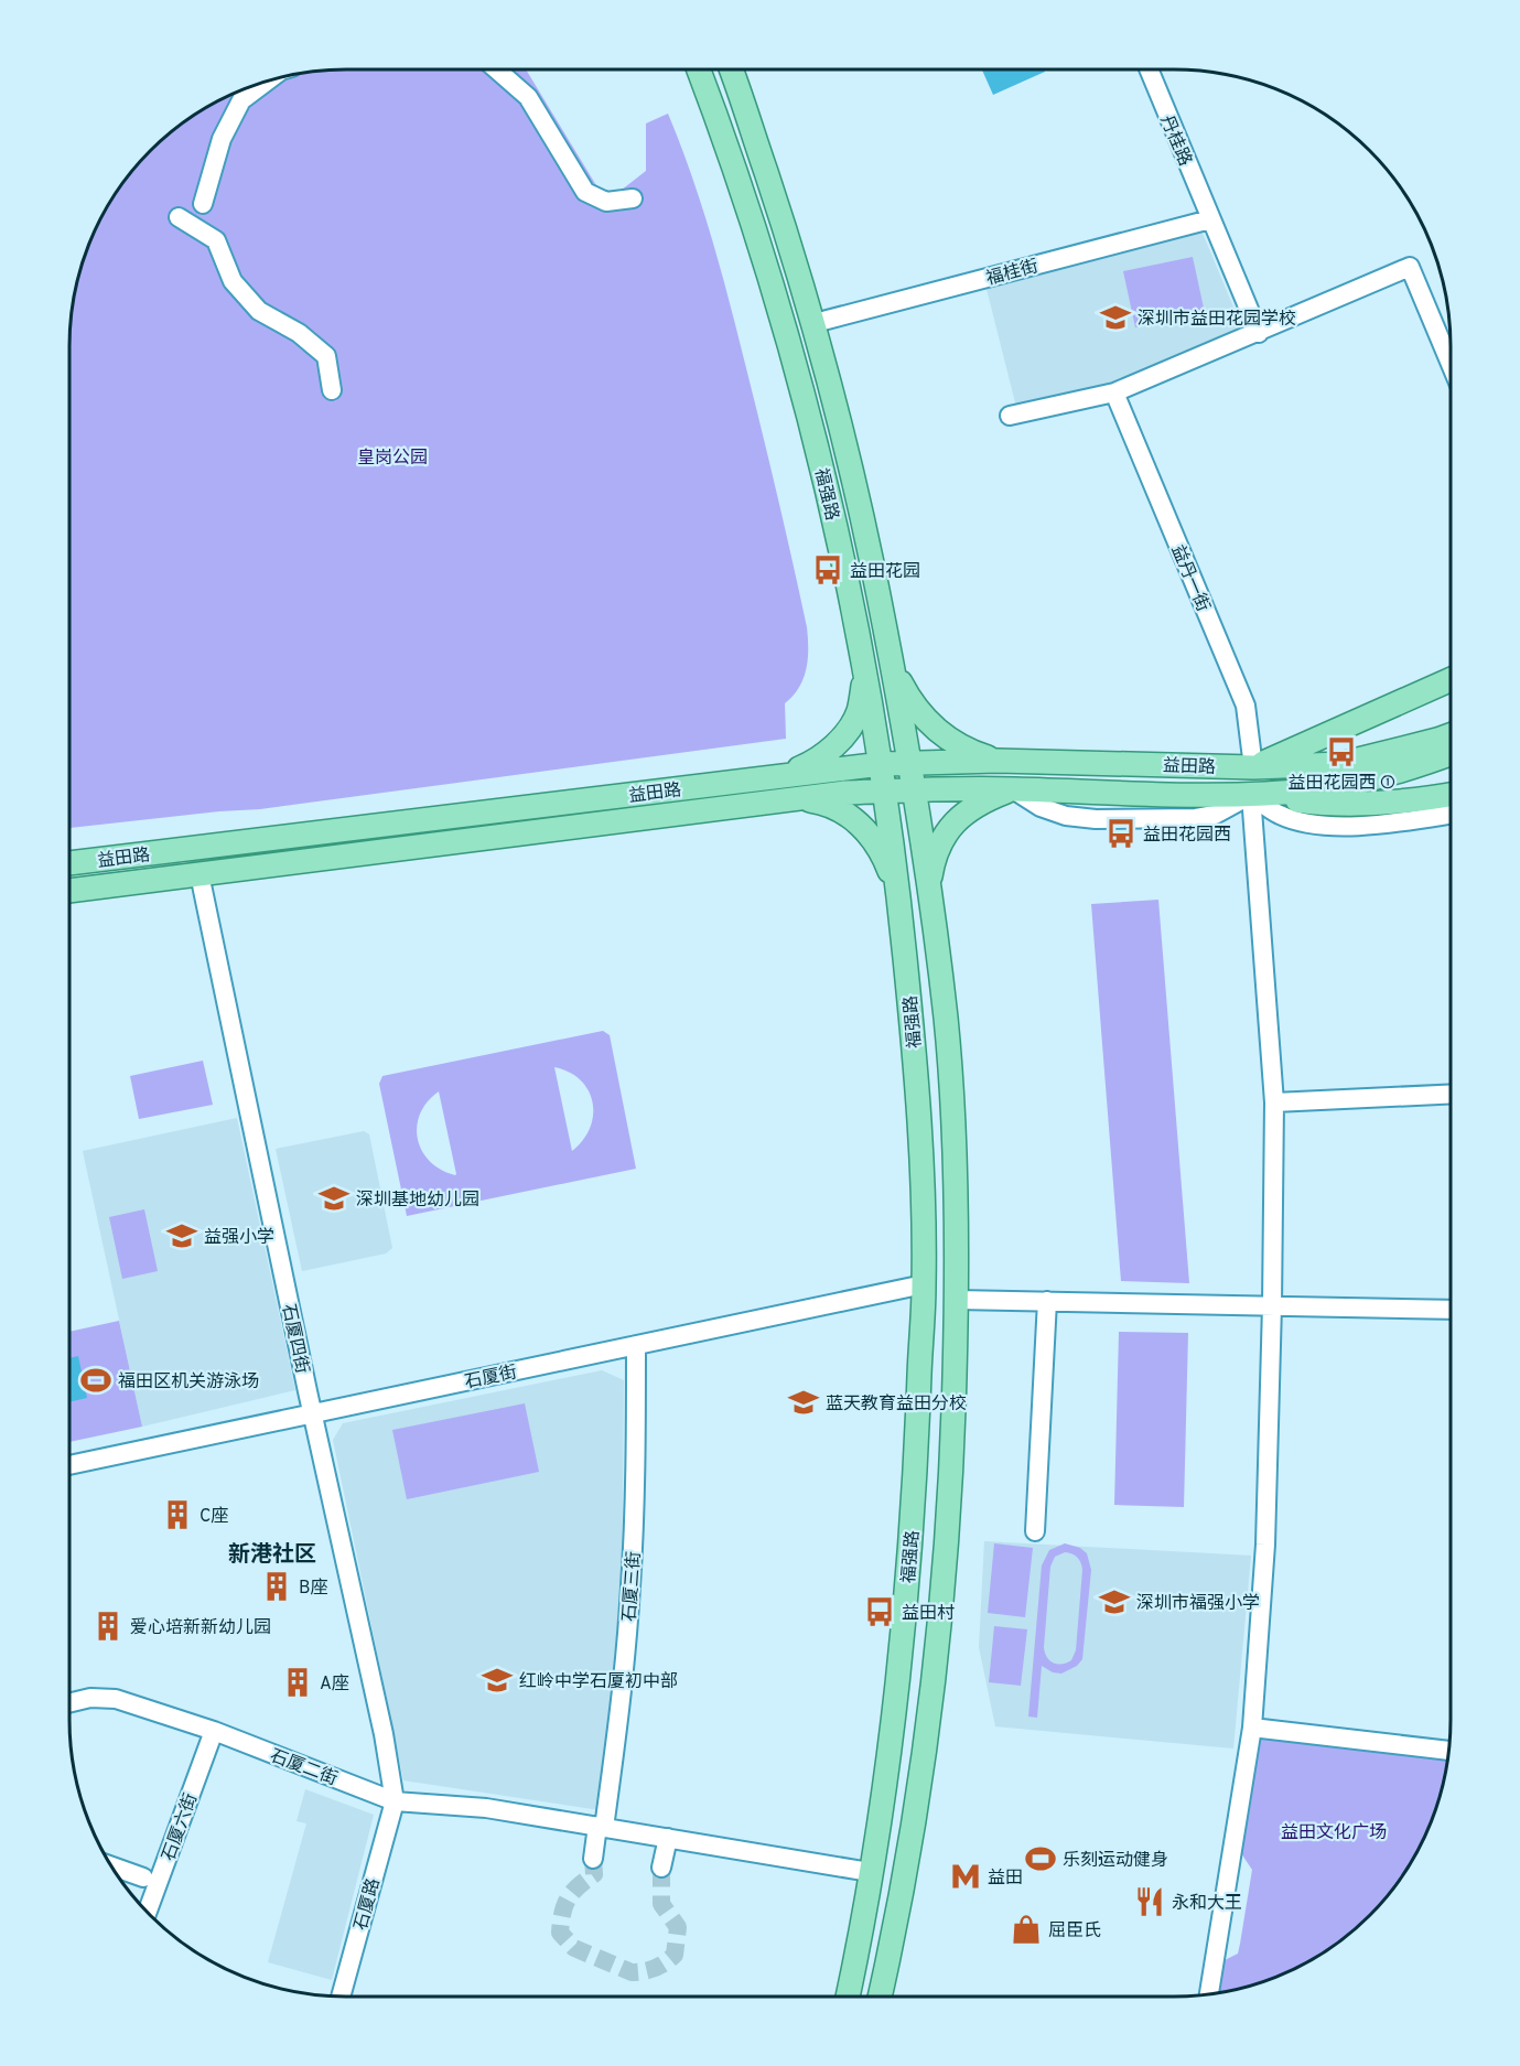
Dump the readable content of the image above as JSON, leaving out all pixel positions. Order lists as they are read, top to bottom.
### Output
{
  "streets": {
    "main road": ["福强路", "益田路"],
    "street": [
      "丹桂路",
      "福桂街",
      "益丹一街",
      "石厦四街",
      "石厦街",
      "石厦三街",
      "石厦二街",
      "石厦六街",
      "石厦路"
    ]
  },
  "crossings": [
    ["丹桂路", "福桂街"],
    ["福桂街", "福强路"],
    ["福强路", "益田路"],
    ["福强路", "石厦街"],
    ["福强路", "石厦二街"],
    ["益丹一街", "益田路"],
    ["益田路", "石厦四街"],
    ["石厦四街", "石厦街"],
    ["石厦四街", "石厦二街"],
    ["石厦四街", "石厦路"],
    ["石厦街", "石厦三街"],
    ["石厦三街", "石厦二街"],
    ["石厦二街", "石厦六街"],
    ["石厦二街", "石厦路"]
  ],
  "districts": ["新港社区"],
  "parks": ["皇岗公园", "益田文化广场"],
  "places": {
    "school or university": [
      "深圳市益田花园学校",
      "深圳基地幼儿园",
      "益强小学",
      "蓝天教育益田分校",
      "深圳市福强小学",
      "红岭中学石厦初中部"
    ],
    "bus stop": [
      "益田花园",
      "益田花园西 ①",
      "益田花园西",
      "益田村"
    ],
    "sports": ["福田区机关游泳场", "乐刻·运动健身"],
    "building": [
      "C座",
      "B座",
      "爱心培新新幼儿园",
      "A座"
    ],
    "metro station": ["益田"],
    "restaurant": ["永和大王"],
    "shop": ["屈臣氏"]
  }
}
